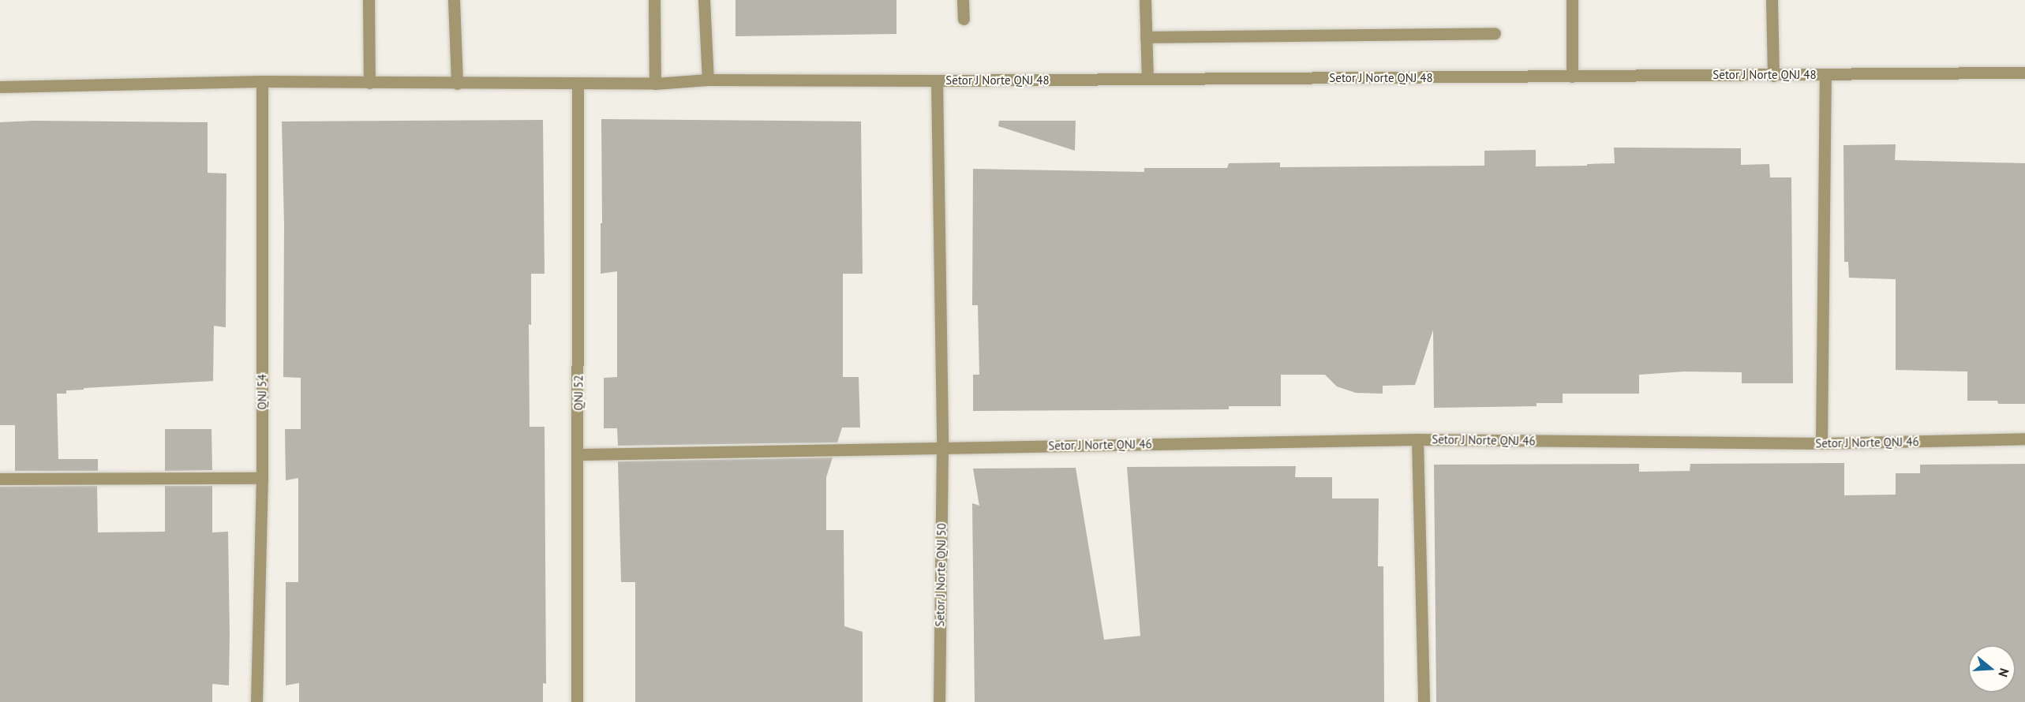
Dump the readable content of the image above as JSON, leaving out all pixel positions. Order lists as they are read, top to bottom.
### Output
{
  "streets": {
    "street": [
      "Setor J Norte QNJ 48",
      "QNJ 54",
      "QNJ 52",
      "Setor J Norte QNJ 46",
      "Setor J Norte QNJ 50"
    ]
  },
  "crossings": [
    ["Setor J Norte QNJ 48", "QNJ 54"],
    ["Setor J Norte QNJ 48", "QNJ 52"],
    ["Setor J Norte QNJ 48", "Setor J Norte QNJ 46"],
    ["Setor J Norte QNJ 48", "Setor J Norte QNJ 50"],
    ["QNJ 52", "Setor J Norte QNJ 46"],
    ["Setor J Norte QNJ 46", "Setor J Norte QNJ 50"]
  ],
  "north": "right"
}
